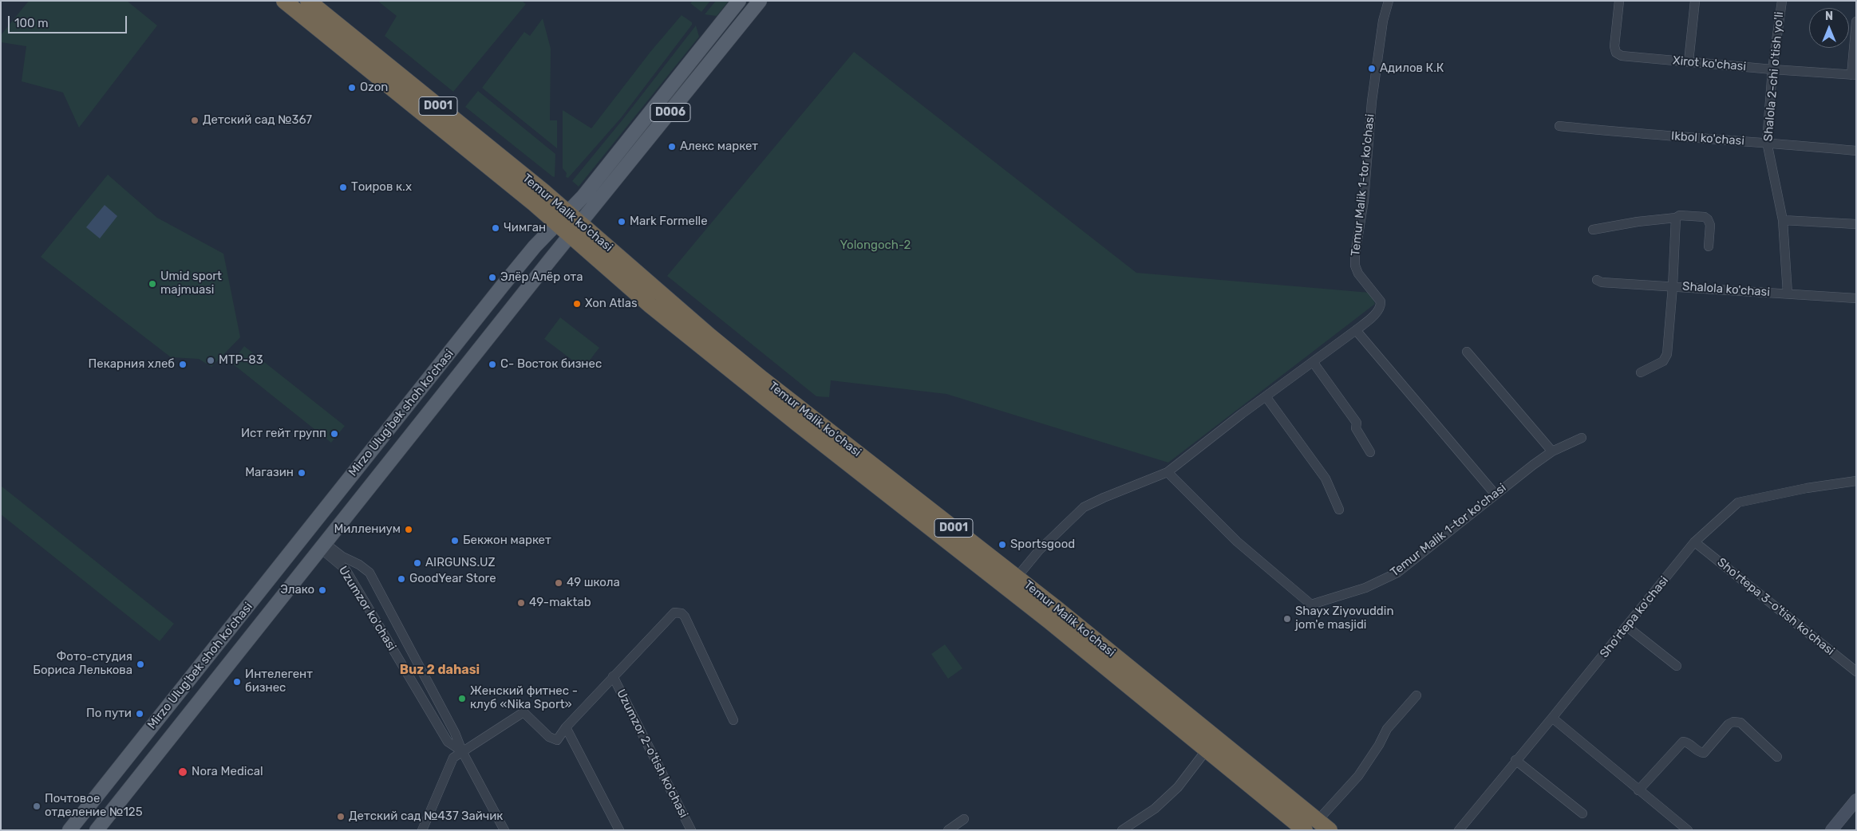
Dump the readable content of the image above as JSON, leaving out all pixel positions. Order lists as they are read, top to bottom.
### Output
{
  "streets": {
    "highway": ["D001", "Temur Malik ko'chasi"],
    "main road": ["D006", "Mirzo Ulug'bek shoh ko'chasi"],
    "street": [
      "Xirot ko'chasi",
      "Shalola 2-chi o'tish yo'li",
      "Ikbol ko'chasi",
      "Temur Malik 1-tor ko'chasi",
      "Shalola ko'chasi",
      "Sho'rtepa 3-o'tish ko'chasi",
      "Uzumzor ko'chasi",
      "Sho'rtepa ko'chasi",
      "Uzumzor 2-o'tish ko'chasi"
    ]
  },
  "crossings": [
    ["Xirot ko'chasi", "Shalola 2-chi o'tish yo'li"],
    ["Shalola 2-chi o'tish yo'li", "Ikbol ko'chasi"],
    ["Shalola 2-chi o'tish yo'li", "Shalola ko'chasi"],
    ["Temur Malik 1-tor ko'chasi", "Temur Malik ko'chasi"],
    ["Temur Malik ko'chasi", "Mirzo Ulug'bek shoh ko'chasi"],
    ["Mirzo Ulug'bek shoh ko'chasi", "Uzumzor ko'chasi"],
    ["Sho'rtepa 3-o'tish ko'chasi", "Sho'rtepa ko'chasi"]
  ],
  "districts": ["Buz 2 dahasi"],
  "parks": ["Yolongoch-2"],
  "places": [
    "Адилов К.К",
    "Ozon",
    "Детский сад №367",
    "Алекс маркет",
    "Тоиров к.х",
    "Mark Formelle",
    "Чимган",
    "Элёр Алёр ота",
    "Umid sport majmuasi",
    "Xon Atlas",
    "MTP-83",
    "Пекарния хлеб",
    "С- Восток бизнес",
    "Ист гейт групп",
    "Магазин",
    "Миллениум",
    "Бекжон маркет",
    "Sportsgood",
    "AIRGUNS.UZ",
    "GoodYear Store",
    "49 школа",
    "Элако",
    "49-maktab",
    "Shayx Ziyovuddin jom'e masjidi",
    "Фото-студия Бориса Лелькова",
    "Интелегент бизнес",
    "Женский фитнес - клуб «Nika Sport»",
    "По пути",
    "Nora Medical",
    "Почтовое отделение №125",
    "Детский сад №437 Зайчик"
  ],
  "scale_bar": "100 m",
  "north": "top"
}
